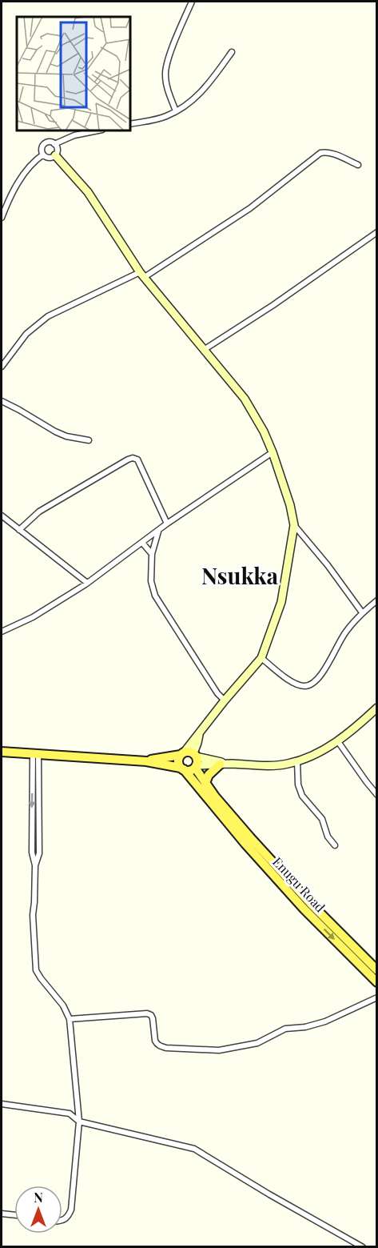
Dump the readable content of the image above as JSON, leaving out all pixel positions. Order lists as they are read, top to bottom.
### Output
{
  "streets": {
    "main road": ["Enugu Road"]
  },
  "districts": ["Nsukka"],
  "north": "top"
}
